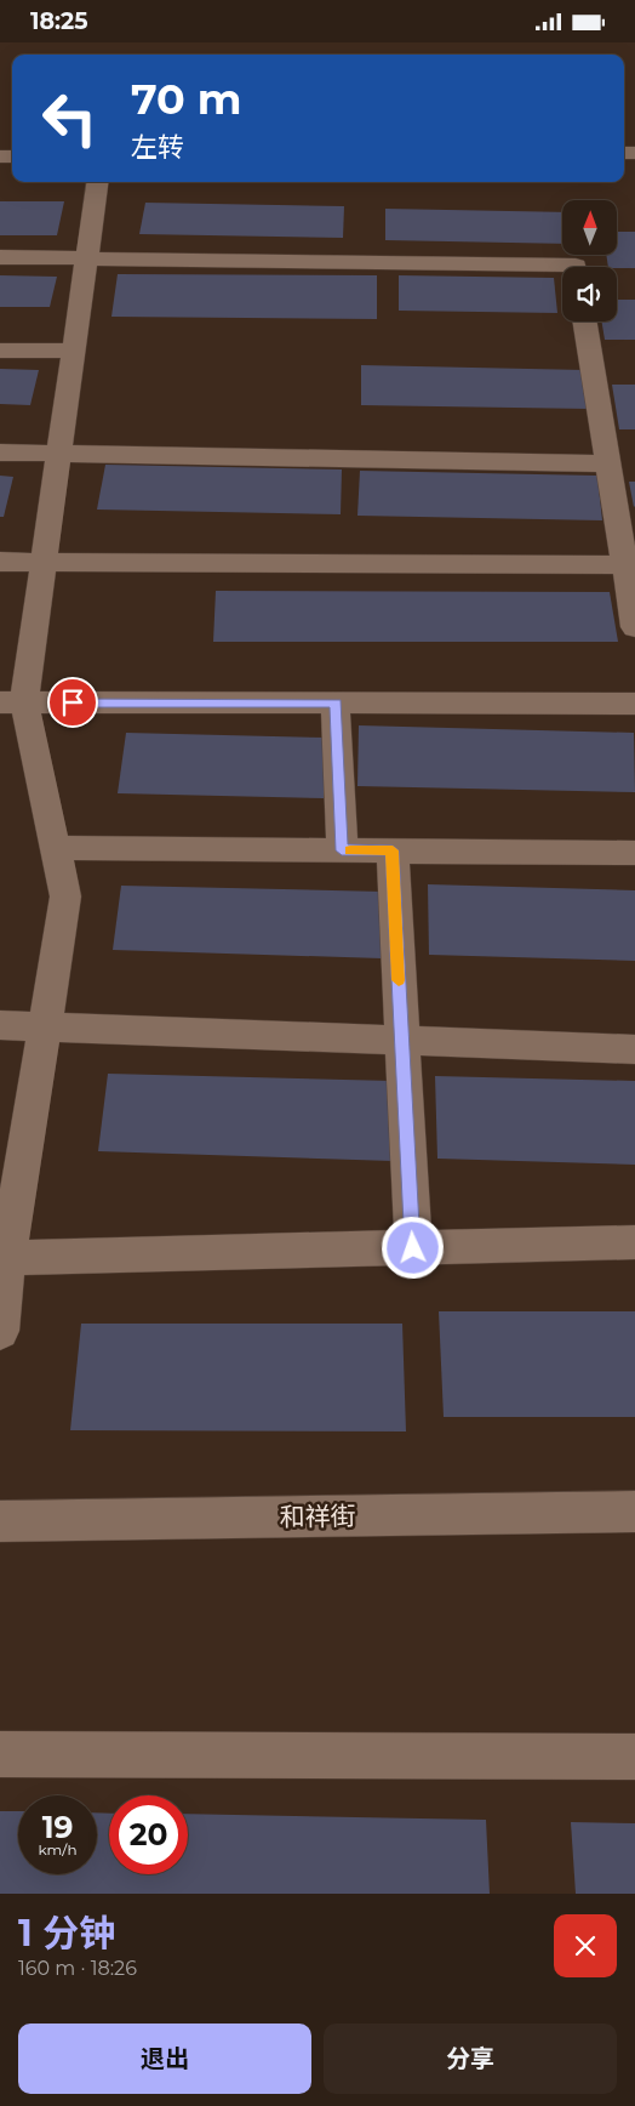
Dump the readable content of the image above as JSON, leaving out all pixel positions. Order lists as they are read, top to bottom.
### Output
{
  "streets": {
    "street": ["和祥街"]
  },
  "north": "top",
  "page": {
    "status": "18:25",
    "turn": ["70 m", "左转"],
    "speed": "19 km/h",
    "limit": "20",
    "heading": ["1 分钟", "160 m · 18:26"],
    "buttons": ["退出", "分享"]
  }
}
